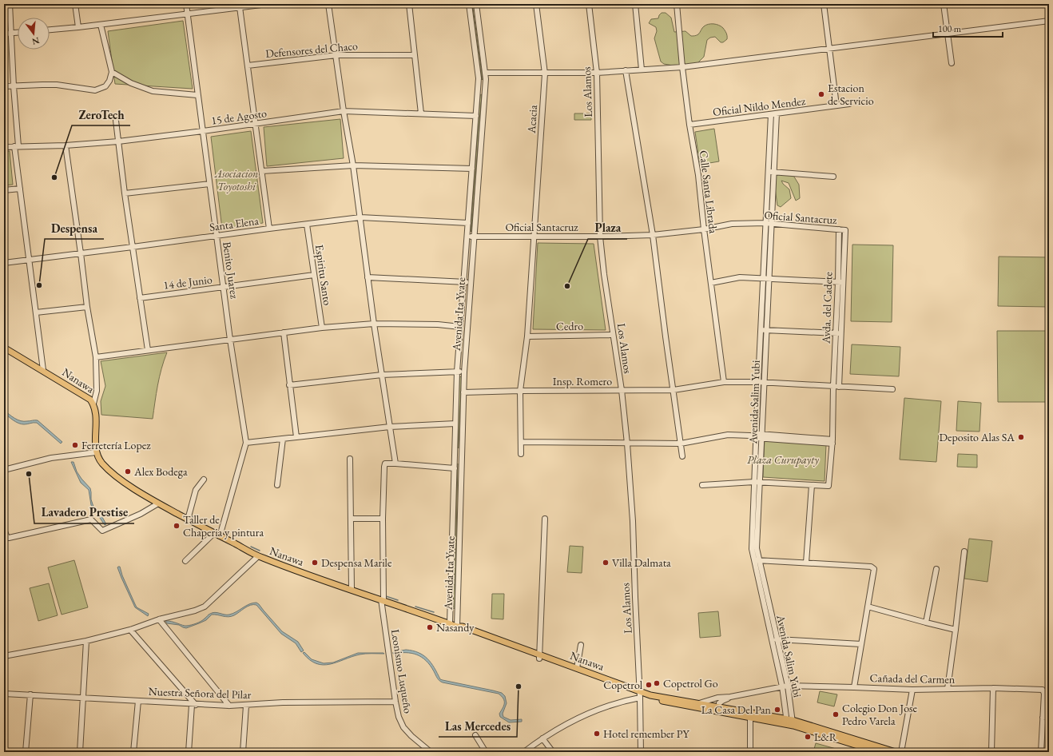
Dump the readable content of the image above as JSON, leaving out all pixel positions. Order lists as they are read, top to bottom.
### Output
{
  "streets": {
    "main road": ["Nanawa"],
    "street": [
      "Defensores del Chaco",
      "Los Alamos",
      "Oficial Nildo Mendez",
      "15 de Agosto",
      "Acacia",
      "Calle Santa Librada",
      "Oficial Santacruz",
      "Santa Elena",
      "Benito Juarez",
      "Espiritu Santo",
      "14 de Junio",
      "Avda. del Cadete",
      "Avenida Ita Yvate",
      "Cedro",
      "Insp. Romero",
      "Avenida Salim Yubi",
      "Leonismo Luqueño",
      "Cañada del Carmen",
      "Nuestra Señora del Pilar"
    ]
  },
  "crossings": [
    ["Los Alamos", "Oficial Santacruz"],
    ["Los Alamos", "Cedro"],
    ["Los Alamos", "Nanawa"],
    ["Los Alamos", "Insp. Romero"],
    ["Oficial Nildo Mendez", "Calle Santa Librada"],
    ["Oficial Nildo Mendez", "Avenida Salim Yubi"],
    ["15 de Agosto", "Benito Juarez"],
    ["15 de Agosto", "Avenida Ita Yvate"],
    ["Acacia", "Oficial Santacruz"],
    ["Acacia", "Cedro"],
    ["Acacia", "Insp. Romero"],
    ["Calle Santa Librada", "Oficial Santacruz"],
    ["Calle Santa Librada", "Insp. Romero"],
    ["Oficial Santacruz", "Avda. del Cadete"],
    ["Oficial Santacruz", "Avenida Ita Yvate"],
    ["Oficial Santacruz", "Avenida Salim Yubi"],
    ["Santa Elena", "Benito Juarez"],
    ["Santa Elena", "Espiritu Santo"],
    ["Santa Elena", "Avenida Ita Yvate"],
    ["Benito Juarez", "14 de Junio"],
    ["Benito Juarez", "Nanawa"],
    ["Espiritu Santo", "14 de Junio"],
    ["Avda. del Cadete", "Insp. Romero"],
    ["Avenida Ita Yvate", "Nanawa"],
    ["Avenida Ita Yvate", "Insp. Romero"],
    ["Nanawa", "Avenida Salim Yubi"],
    ["Nanawa", "Leonismo Luqueño"],
    ["Nanawa", "Cañada del Carmen"],
    ["Insp. Romero", "Avenida Salim Yubi"],
    ["Avenida Salim Yubi", "Cañada del Carmen"],
    ["Leonismo Luqueño", "Nuestra Señora del Pilar"]
  ],
  "parks": ["Asociacion Toyotoshi", "Plaza Curupayty"],
  "places": [
    "Estacion de Servicio",
    "ZeroTech",
    "Despensa",
    "Plaza",
    "Deposito Alas SA",
    "Ferretería Lopez",
    "Alex Bodega",
    "Lavadero Prestise",
    "Taller de Chaperia y pintura",
    "Despensa Marile",
    "Villa Dalmata",
    "Nasandy",
    "Copetrol Go",
    "Copetrol",
    "Las Mercedes",
    "La Casa Del Pan",
    "Colegio Don Jose Pedro Varela",
    "Hotel remember PY",
    "L&R"
  ],
  "scale_bar": "100 m",
  "north": "bottom"
}
